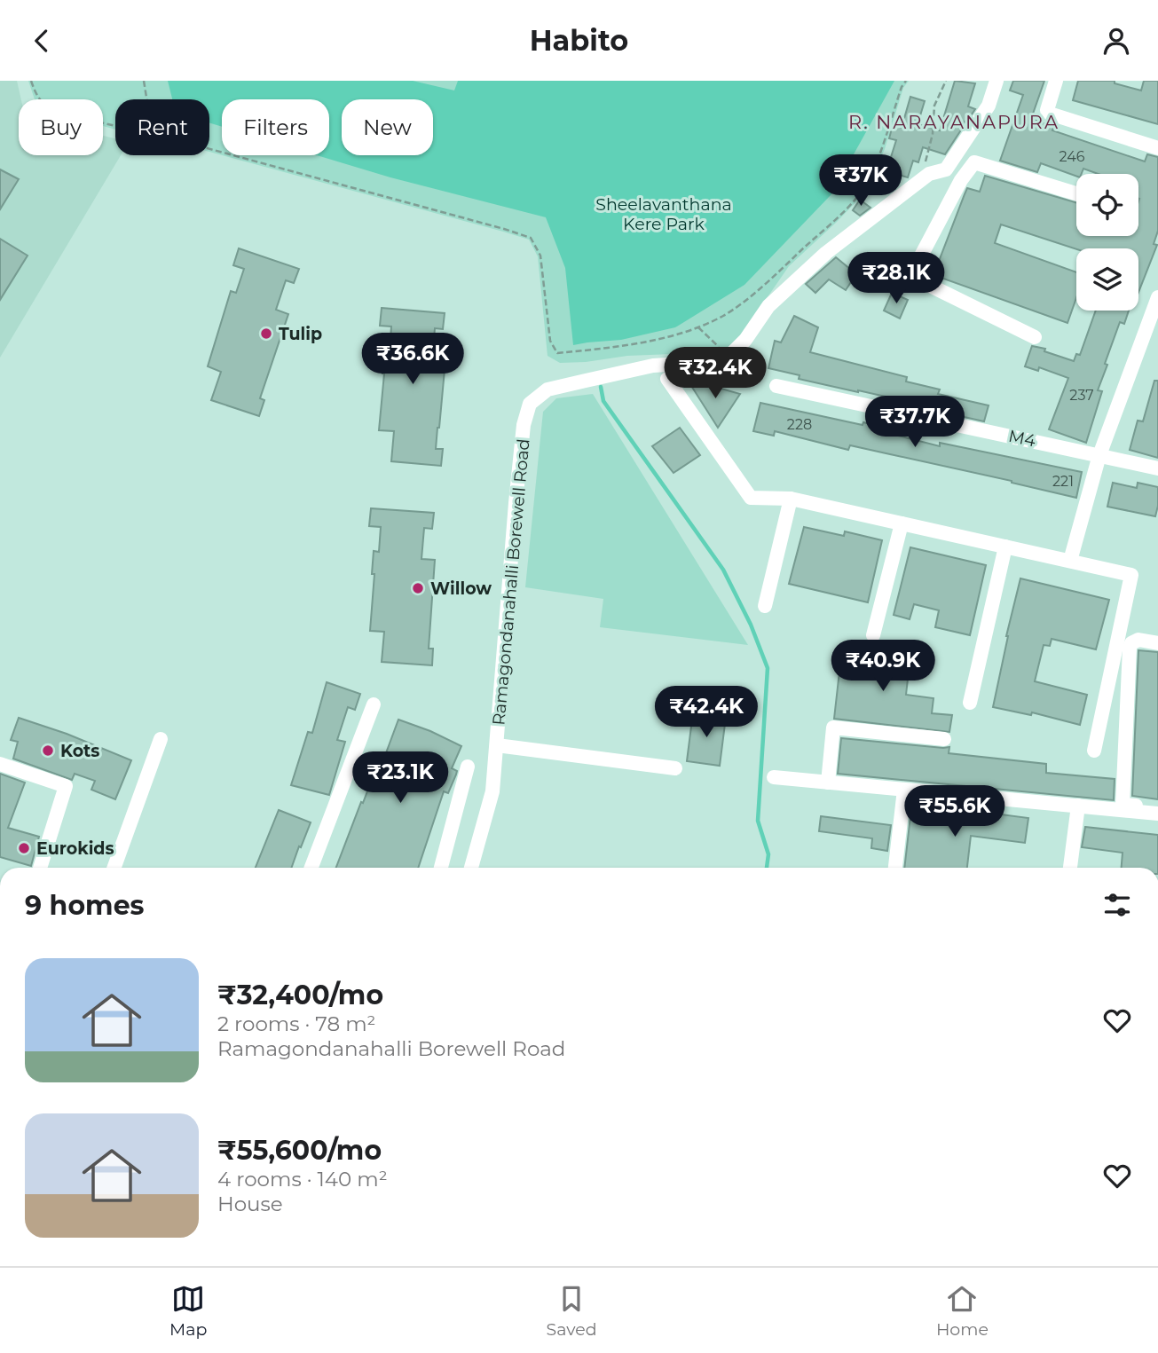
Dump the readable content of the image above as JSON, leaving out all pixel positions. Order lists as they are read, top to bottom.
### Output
{
  "streets": {
    "street": ["M4", "Ramagondanahalli Borewell Road"]
  },
  "districts": ["R. NARAYANAPURA"],
  "parks": ["Sheelavanthana Kere Park"],
  "places": [
    "Tulip",
    "Willow",
    "Kots",
    "Eurokids"
  ],
  "house_numbers": [
    "246",
    "237",
    "228",
    "221"
  ],
  "page": {
    "header": "Habito",
    "chip": [
      "Buy",
      "Rent",
      "Filters",
      "New"
    ],
    "price": [
      "₹37K",
      "₹28.1K",
      "₹36.6K",
      "₹32.4K",
      "₹37.7K",
      "₹40.9K",
      "₹42.4K",
      "₹23.1K",
      "₹55.6K"
    ],
    "heading": "9 homes",
    "list": [
      {
        "name": "₹32,400/mo",
        "note": "2 rooms · 78 m² · Ramagondanahalli Borewell Road"
      },
      {
        "name": "₹55,600/mo",
        "note": "4 rooms · 140 m² · House"
      }
    ],
    "tabs": ["Map", "Saved", "Home"]
  }
}
